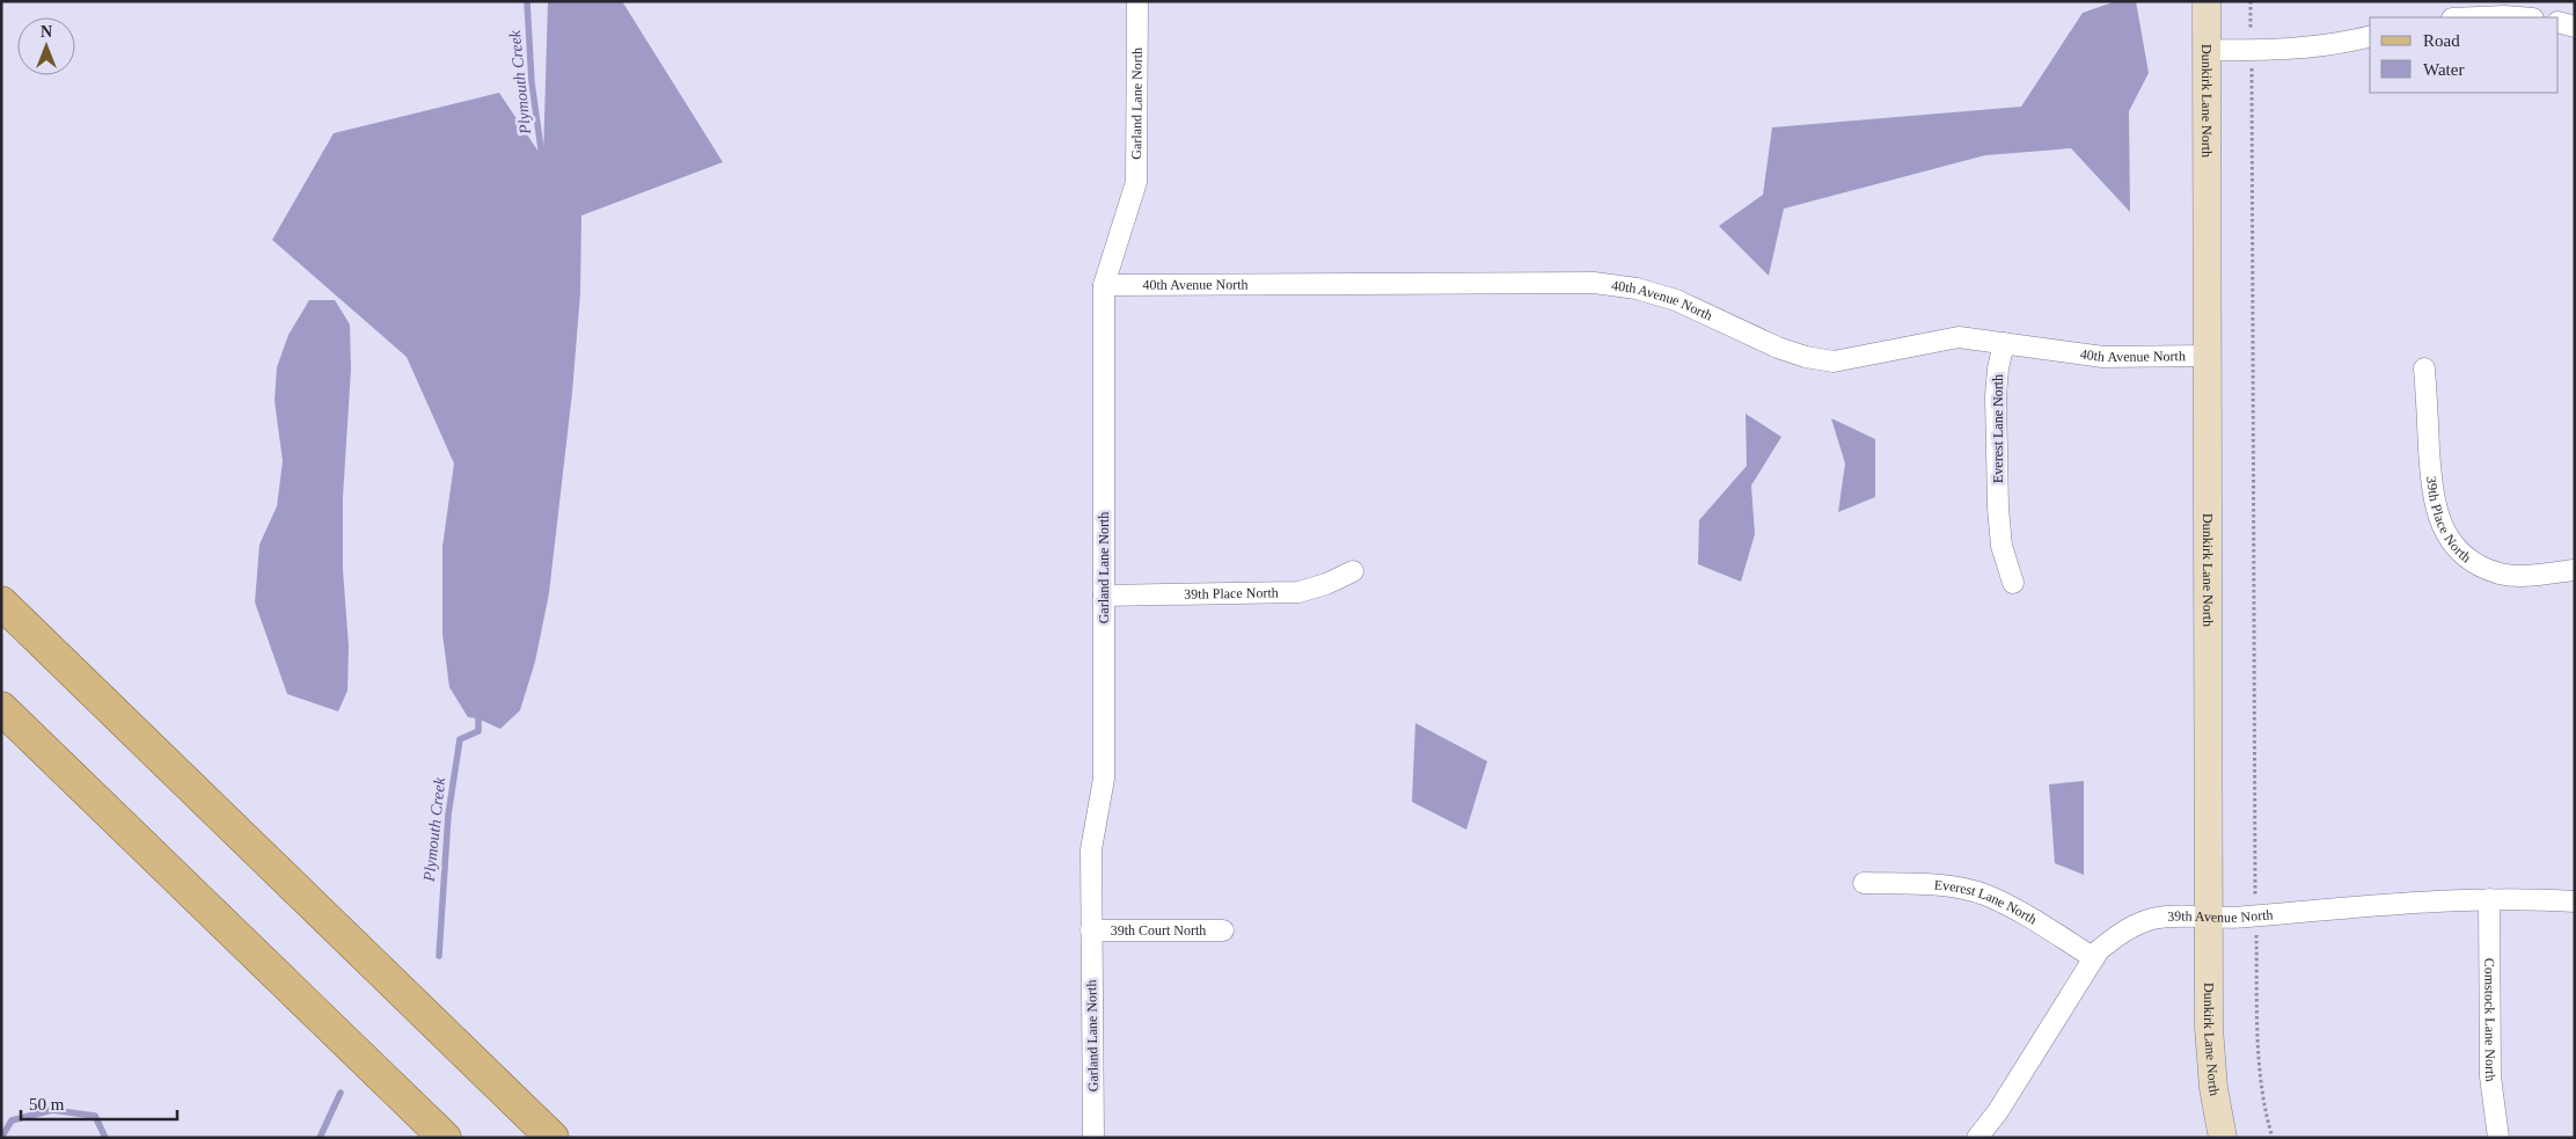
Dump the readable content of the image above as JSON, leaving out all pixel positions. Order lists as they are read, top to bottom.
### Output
{
  "streets": {
    "street": [
      "Dunkirk Lane North",
      "Garland Lane North",
      "40th Avenue North",
      "Everest Lane North",
      "39th Place North",
      "39th Avenue North",
      "39th Court North",
      "Comstock Lane North"
    ]
  },
  "crossings": [
    ["Dunkirk Lane North", "40th Avenue North"],
    ["Dunkirk Lane North", "39th Avenue North"],
    ["Garland Lane North", "40th Avenue North"],
    ["Garland Lane North", "39th Place North"],
    ["Garland Lane North", "39th Court North"],
    ["40th Avenue North", "Everest Lane North"],
    ["Everest Lane North", "39th Avenue North"],
    ["39th Avenue North", "Comstock Lane North"]
  ],
  "water": ["Plymouth Creek"],
  "legend": ["Road", "Water"],
  "scale_bar": "50 m",
  "north": "top"
}
